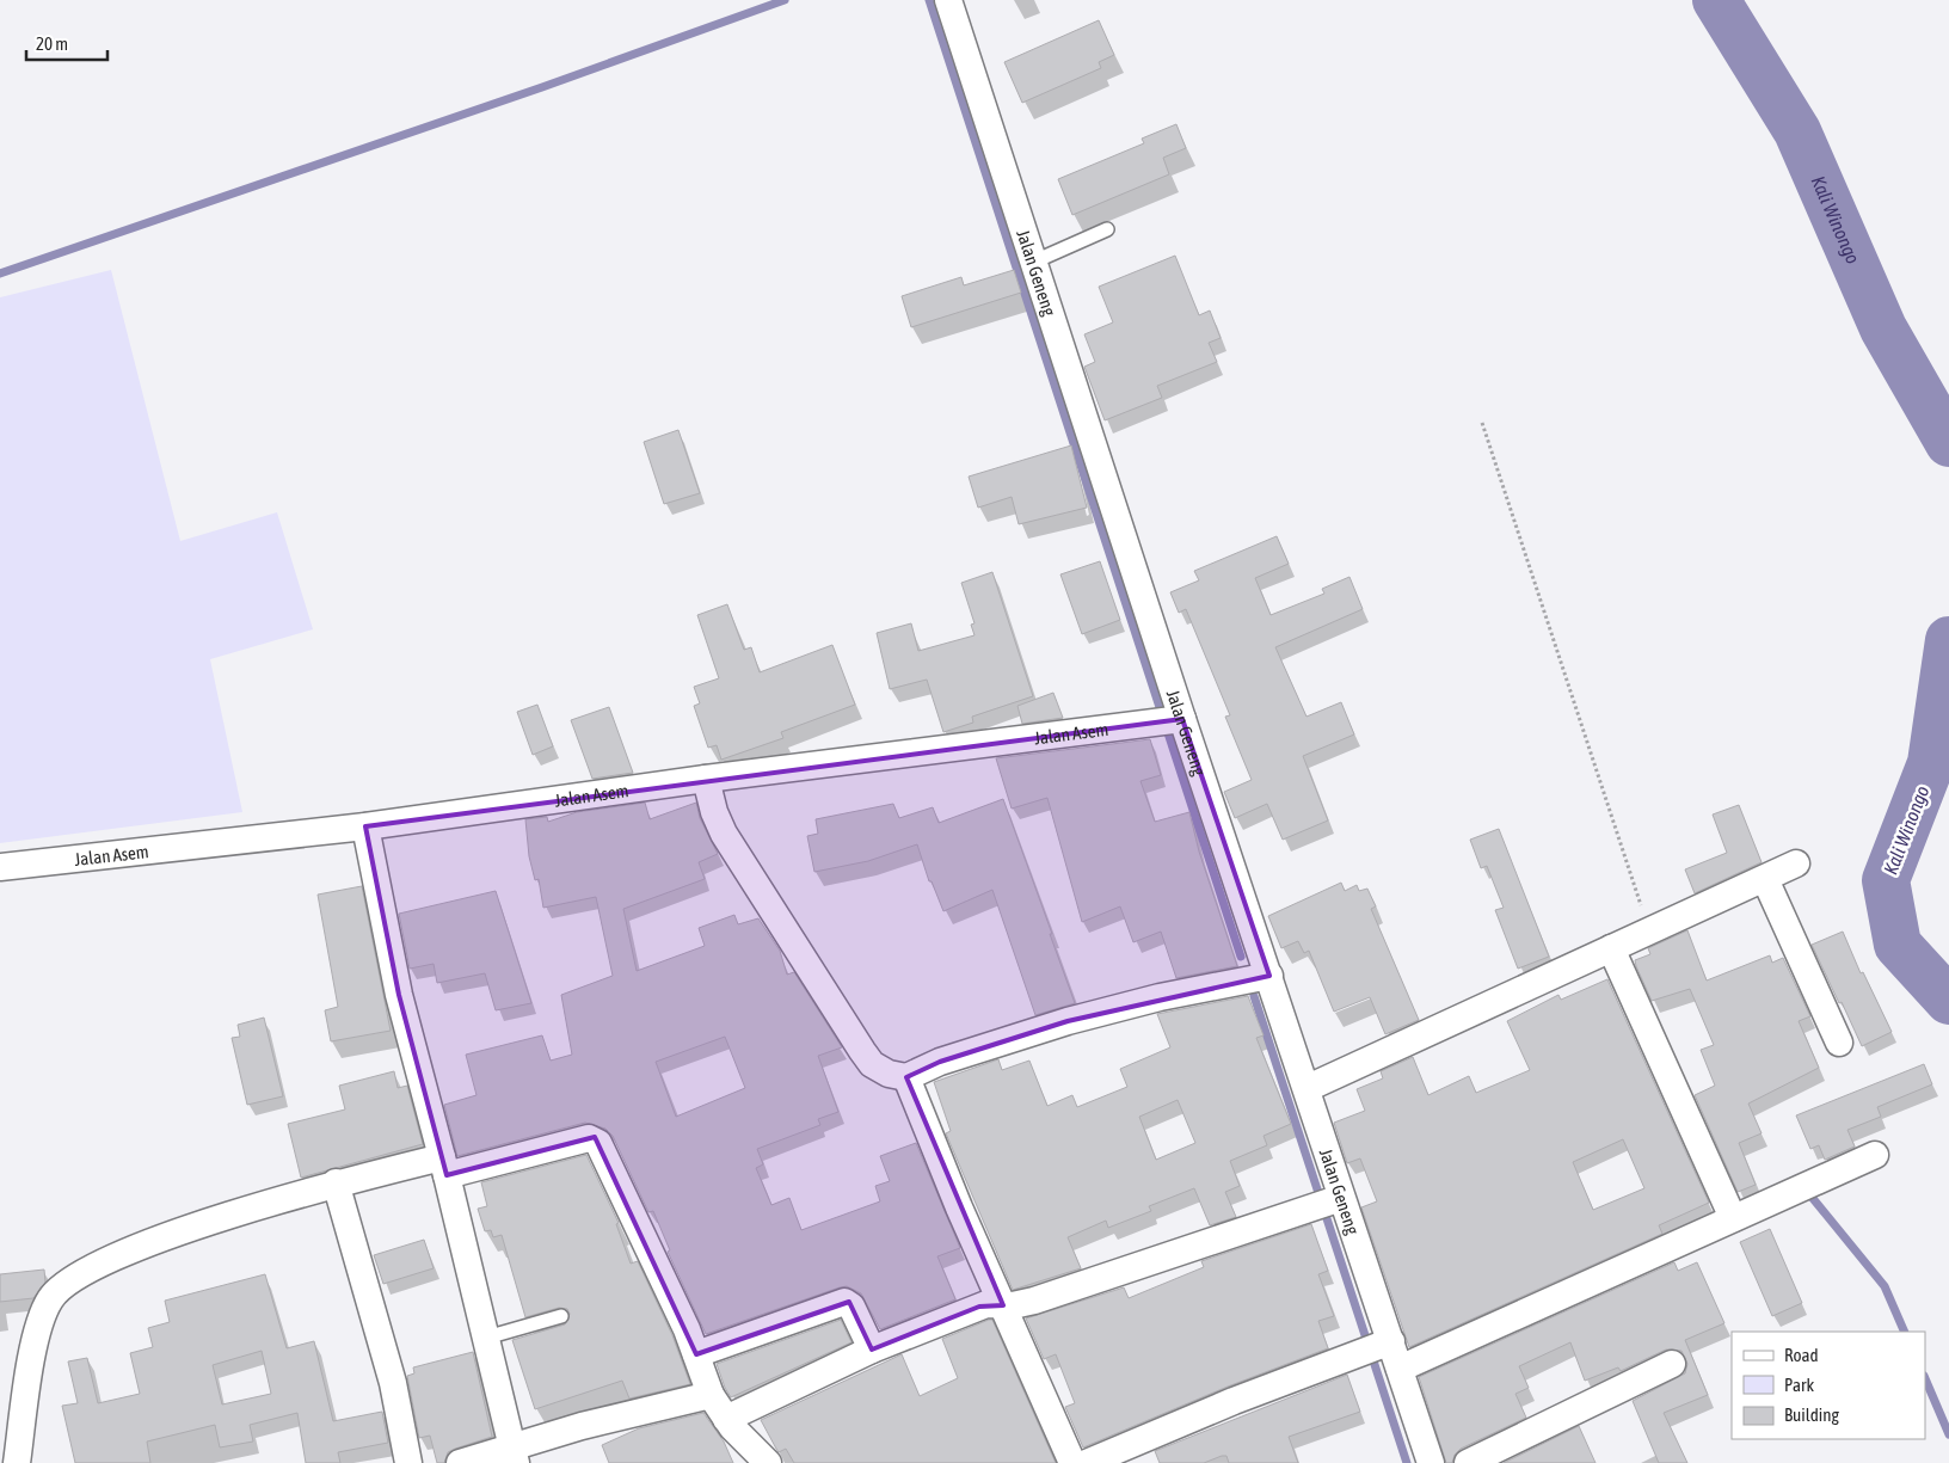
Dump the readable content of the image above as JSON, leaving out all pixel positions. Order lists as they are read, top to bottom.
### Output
{
  "streets": {
    "street": ["Jalan Geneng", "Jalan Asem"]
  },
  "crossings": [
    ["Jalan Geneng", "Jalan Asem"]
  ],
  "water": ["Kali Winongo"],
  "legend": ["Road", "Park", "Building"],
  "scale_bar": "20 m"
}
